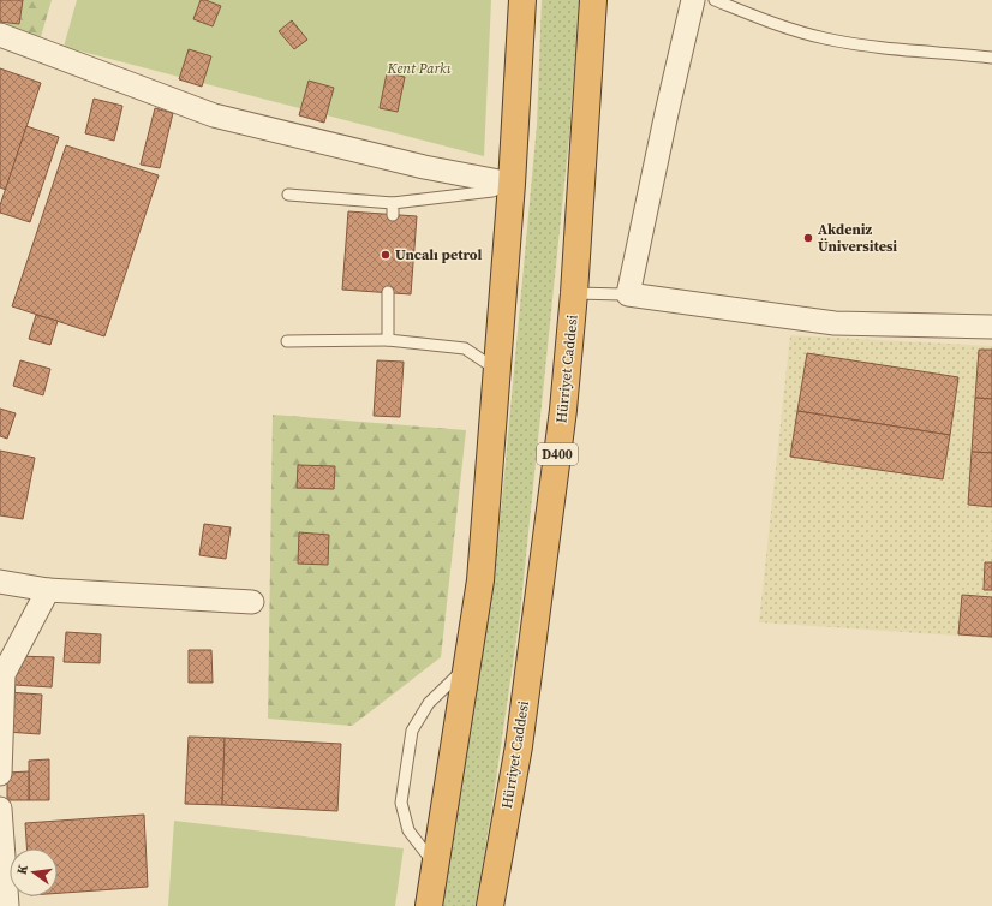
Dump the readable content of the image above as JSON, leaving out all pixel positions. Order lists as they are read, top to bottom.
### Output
{
  "streets": {
    "highway": ["Hürriyet Caddesi", "D400"]
  },
  "parks": ["Kent Parkı"],
  "places": ["Akdeniz Üniversitesi", "Uncalı petrol"],
  "north": "left"
}
